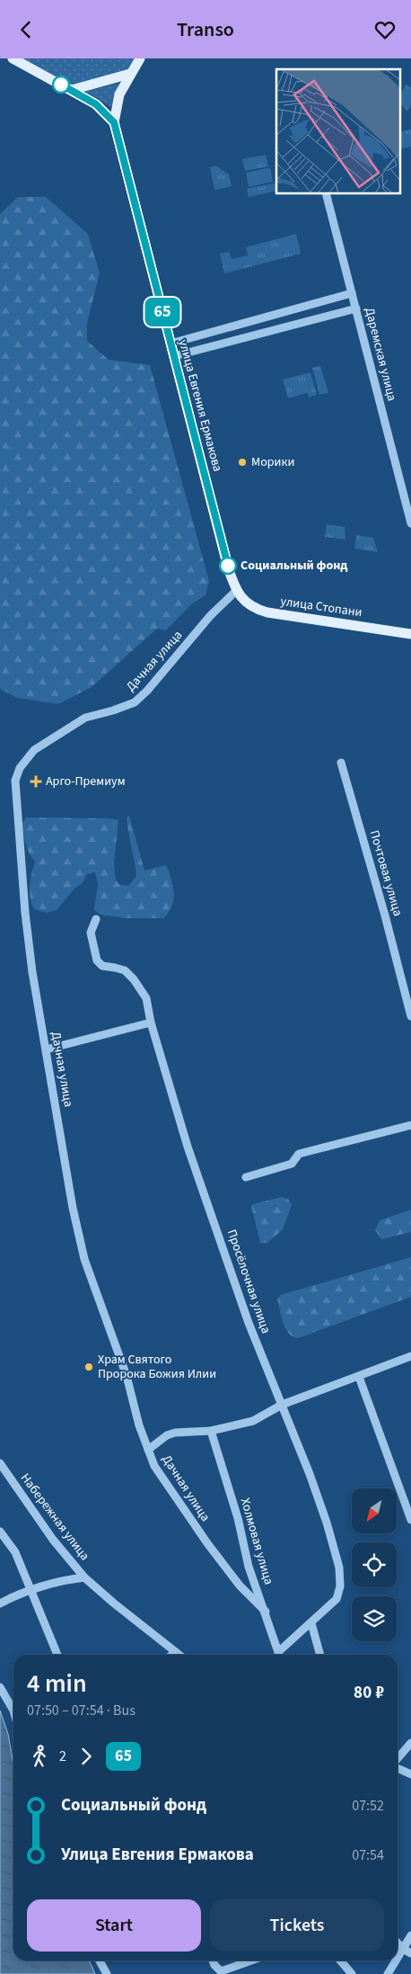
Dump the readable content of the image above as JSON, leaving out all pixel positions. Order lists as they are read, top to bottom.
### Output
{
  "streets": {
    "main road": ["улица Евгения Ермакова", "улица Стопани"],
    "street": [
      "Даремская улица",
      "Дачная улица",
      "Почтовая улица",
      "Просёлочная улица",
      "Набережная улица",
      "Холмовая улица"
    ]
  },
  "crossings": [
    ["улица Евгения Ермакова", "улица Стопани"],
    ["улица Евгения Ермакова", "Дачная улица"],
    ["улица Стопани", "Дачная улица"],
    ["Дачная улица", "Холмовая улица"]
  ],
  "places": {
    "other": ["Морики", "Социальный фонд", "Храм Святого Пророка Божия Илии"],
    "health": ["Арго-Премиум"]
  },
  "lines": ["bus line 65"],
  "north": "bottom left",
  "page": {
    "header": "Transo",
    "on_map": "65",
    "heading": ["4 min", "07:50 – 07:54 · Bus", "80 ₽"],
    "legs": ["2", "65"],
    "list": [
      {
        "name": "Социальный фонд",
        "value": "07:52"
      },
      {
        "name": "Улица Евгения Ермакова",
        "value": "07:54"
      }
    ],
    "buttons": ["Start", "Tickets"]
  }
}
